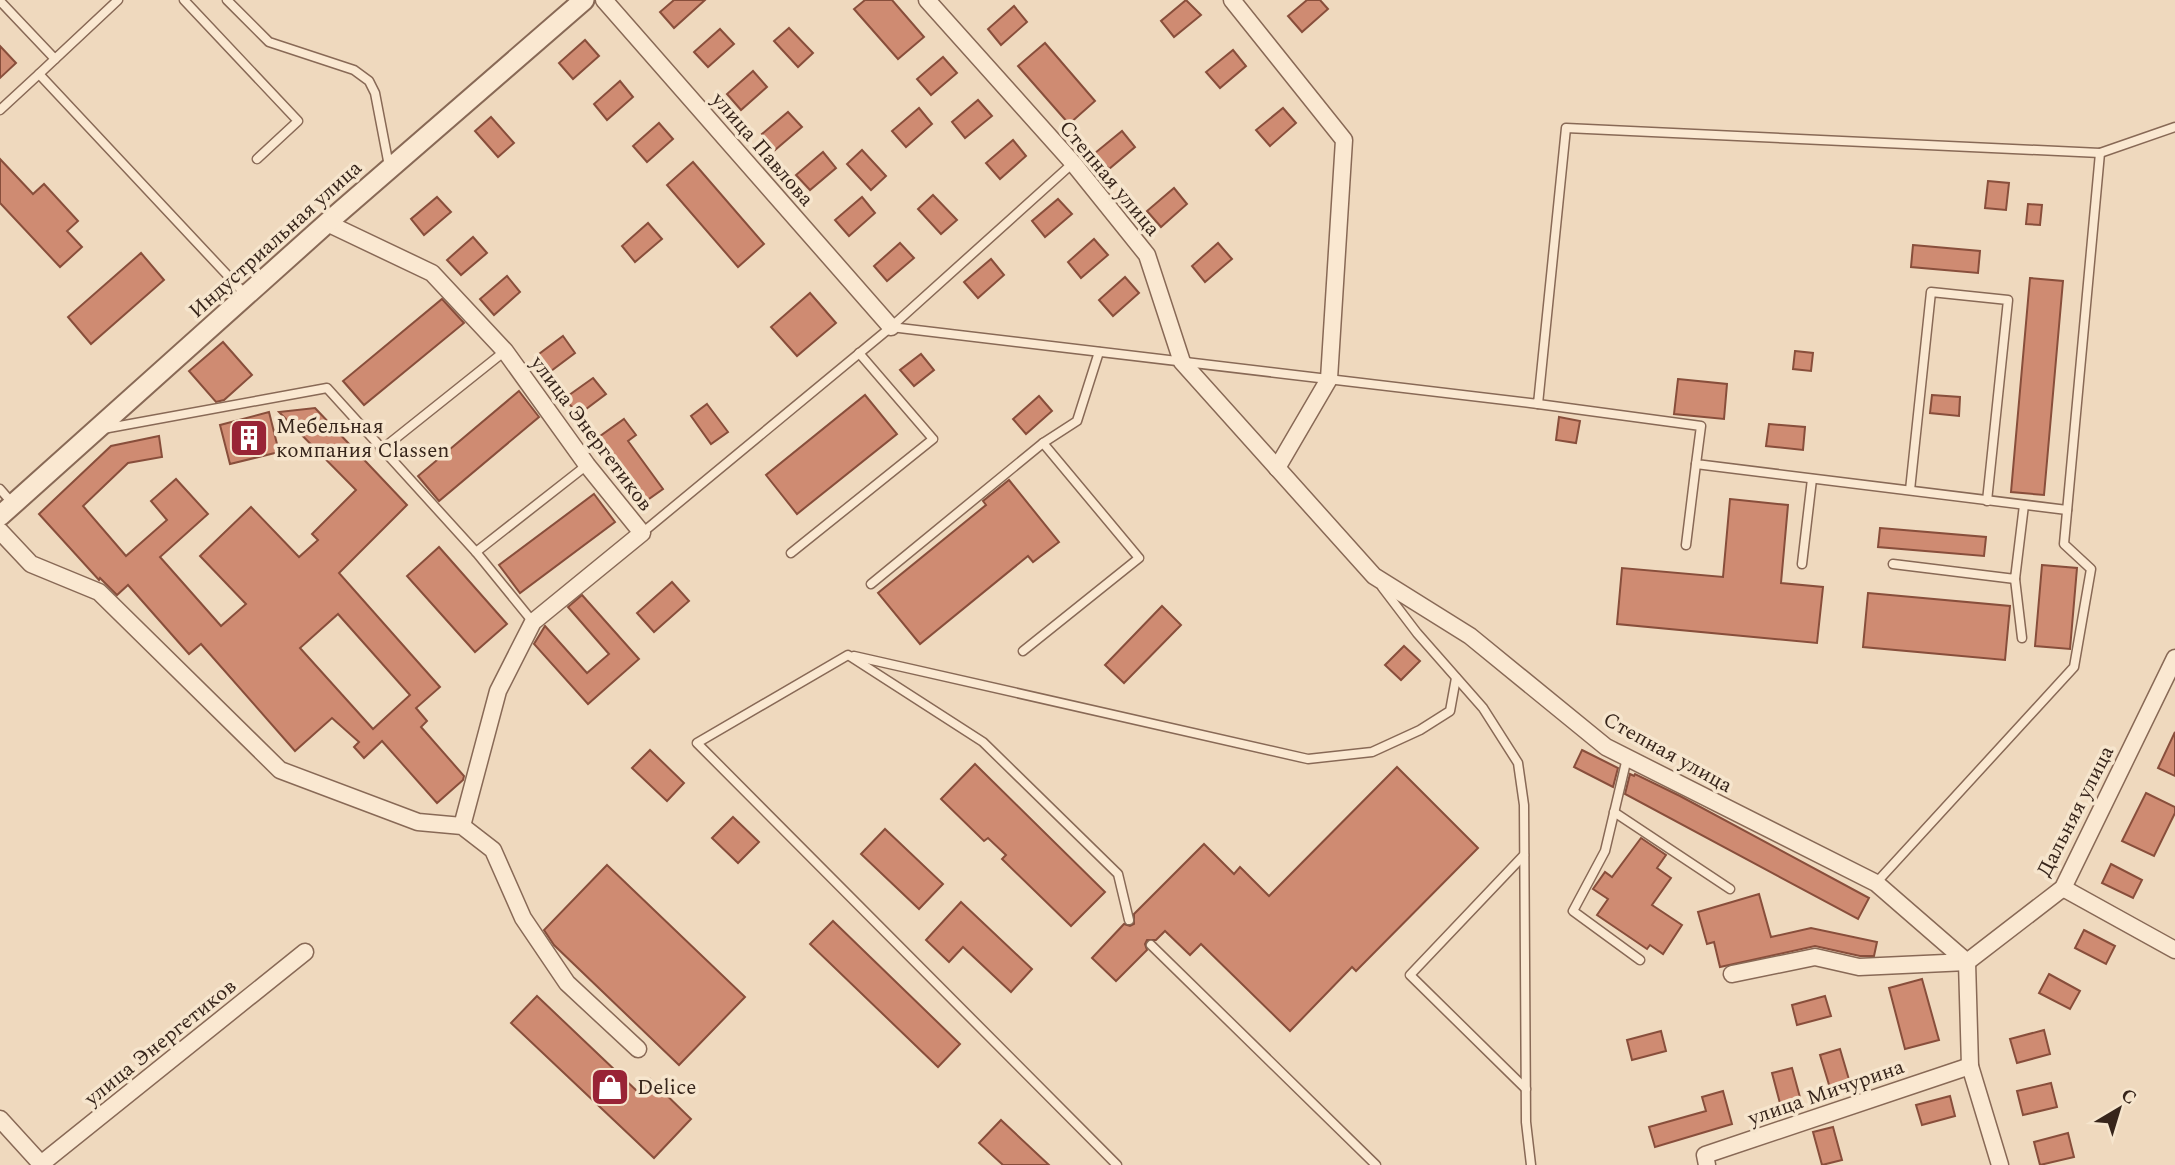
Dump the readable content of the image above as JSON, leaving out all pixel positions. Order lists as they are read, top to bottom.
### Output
{
  "streets": {
    "street": [
      "улица Павлова",
      "Степная улица",
      "Индустриальная улица",
      "улица Энергетиков",
      "Дальняя улица",
      "улица Мичурина"
    ]
  },
  "crossings": [
    ["Степная улица", "Дальняя улица"],
    ["Индустриальная улица", "улица Энергетиков"]
  ],
  "places": {
    "building": ["Мебельная компания Сlassen"],
    "shop": ["Delice"]
  },
  "north": "top right"
}
